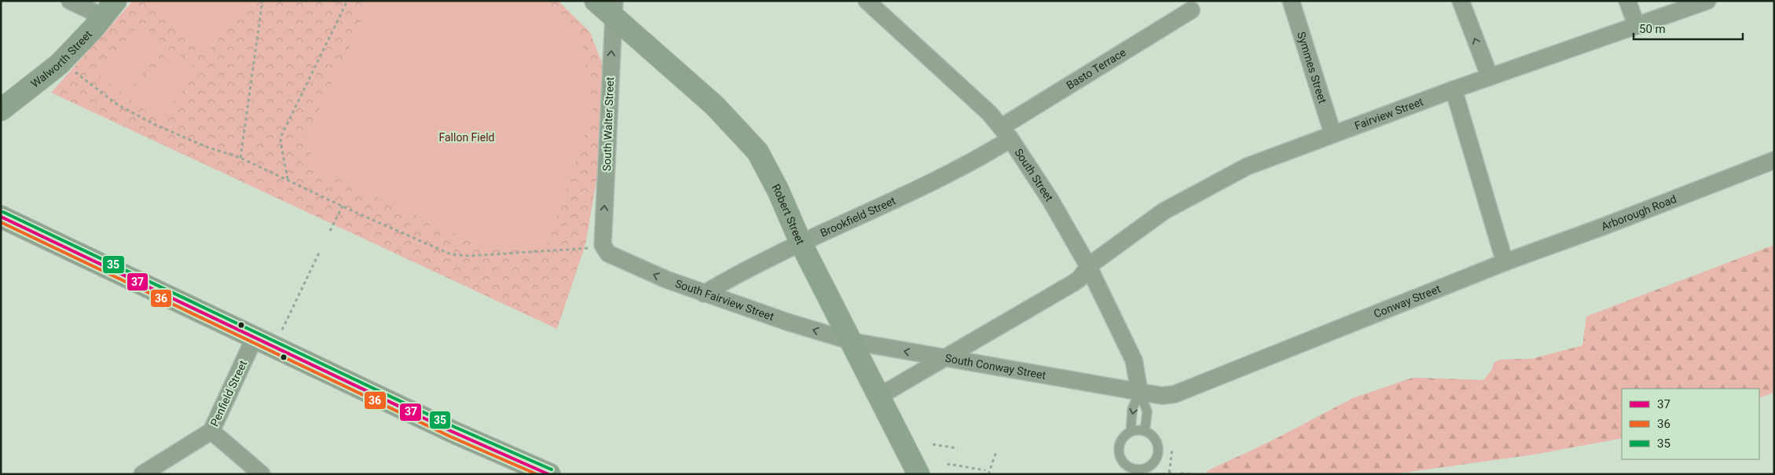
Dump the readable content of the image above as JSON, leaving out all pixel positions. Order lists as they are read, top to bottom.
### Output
{
  "streets": {
    "street": [
      "Walworth Street",
      "Symmes Street",
      "Basto Terrace",
      "Fairview Street",
      "South Walter Street",
      "South Street",
      "Arborough Road",
      "Robert Street",
      "Brookfield Street",
      "South Fairview Street",
      "Conway Street",
      "South Conway Street",
      "Penfield Street"
    ]
  },
  "crossings": [
    ["Symmes Street", "Fairview Street"],
    ["Basto Terrace", "South Street"],
    ["Basto Terrace", "Brookfield Street"],
    ["Fairview Street", "South Street"],
    ["South Walter Street", "Robert Street"],
    ["South Walter Street", "South Fairview Street"],
    ["South Street", "Brookfield Street"],
    ["South Street", "Conway Street"],
    ["South Street", "South Conway Street"],
    ["Arborough Road", "Conway Street"],
    ["Robert Street", "Brookfield Street"],
    ["Robert Street", "South Fairview Street"],
    ["Robert Street", "South Conway Street"],
    ["Brookfield Street", "South Fairview Street"],
    ["South Fairview Street", "South Conway Street"],
    ["Conway Street", "South Conway Street"]
  ],
  "one_way": ["South Walter Street", "South Fairview Street"],
  "parks": ["Fallon Field"],
  "lines": ["transit line 35", "transit line 37", "transit line 36"],
  "legend": ["37", "36", "35"],
  "scale_bar": "50 m"
}
